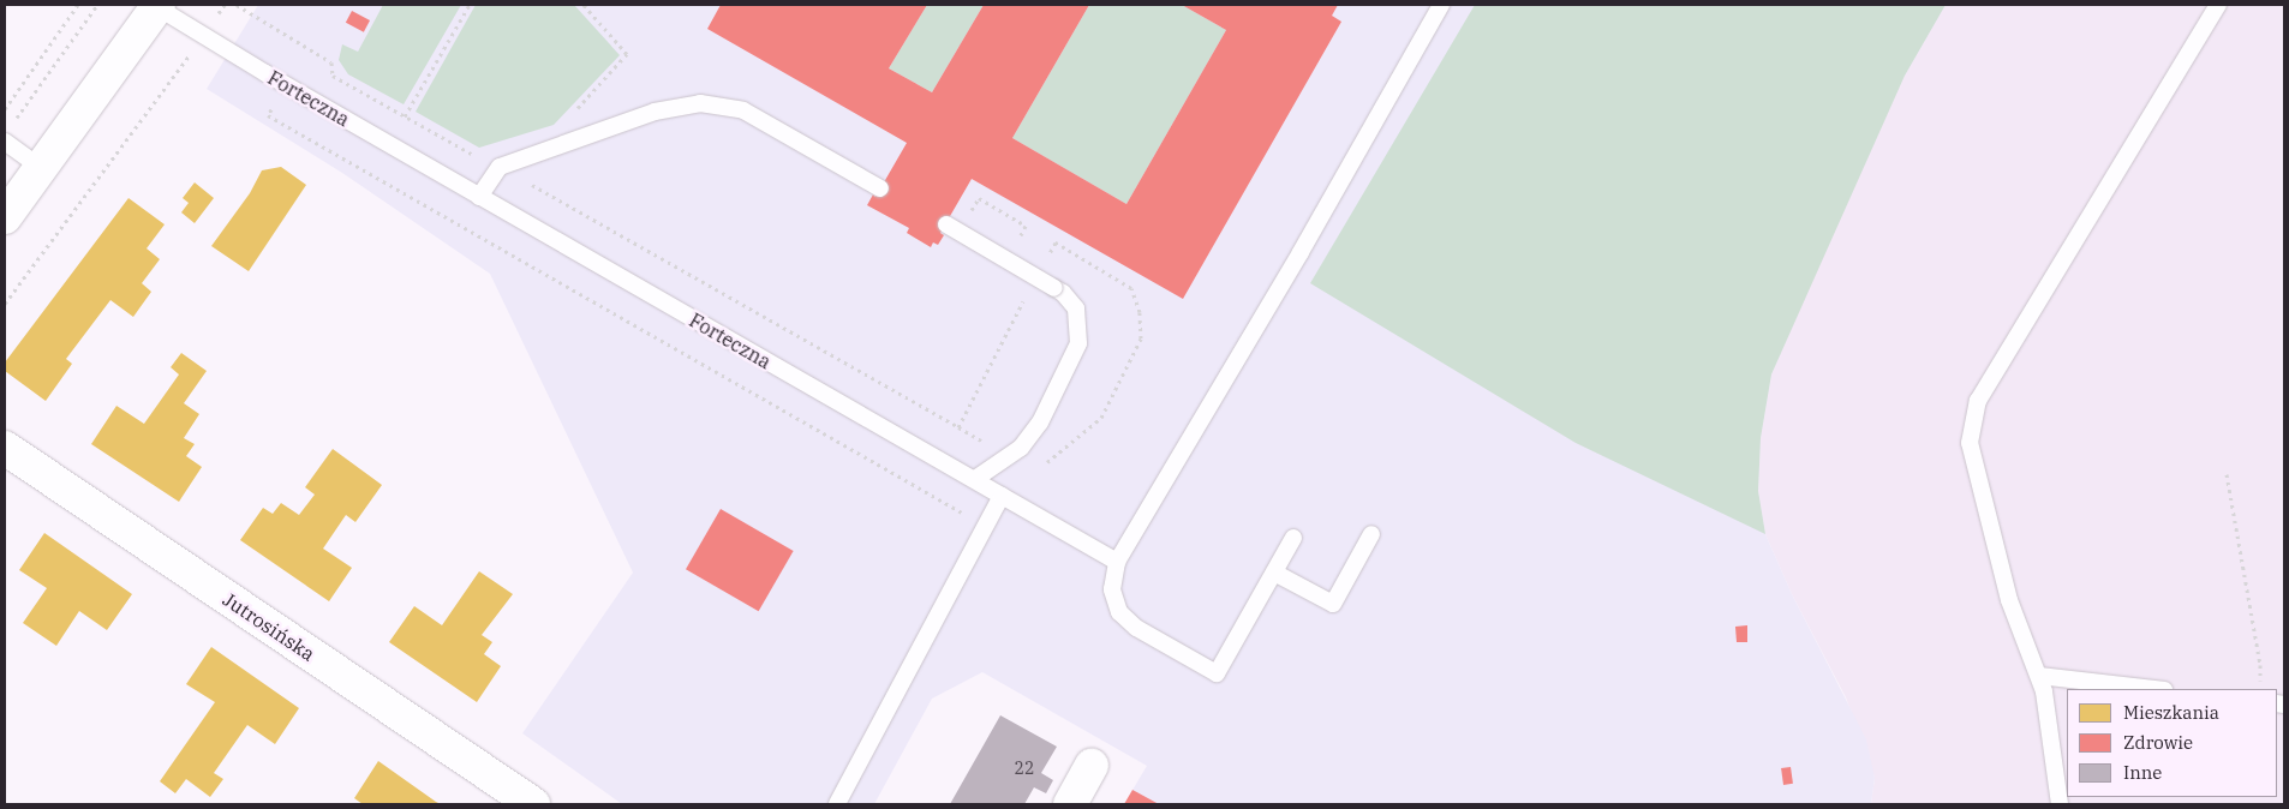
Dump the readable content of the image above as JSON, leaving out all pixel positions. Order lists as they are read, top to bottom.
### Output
{
  "streets": {
    "street": ["Jutrosińska"],
    "lane": ["Forteczna"]
  },
  "house_numbers": ["22"],
  "legend": ["Mieszkania", "Zdrowie", "Inne"]
}
